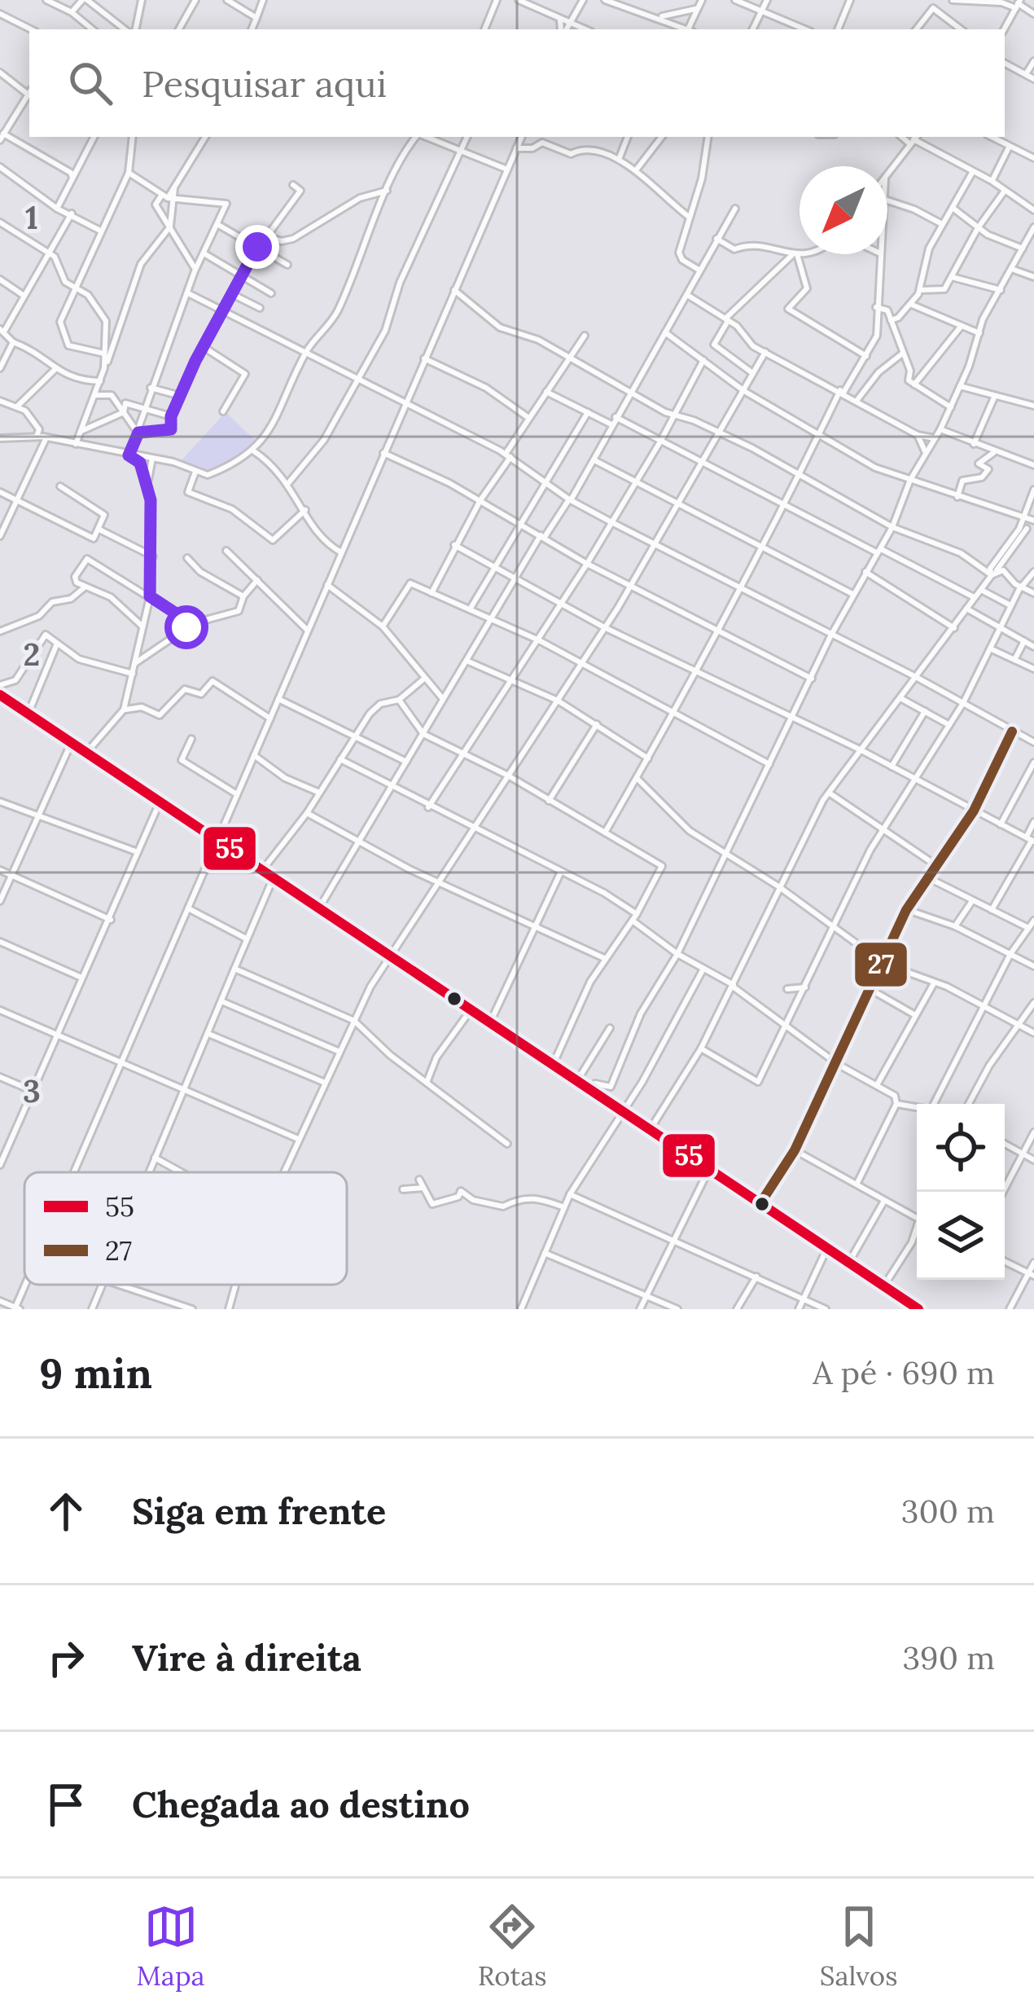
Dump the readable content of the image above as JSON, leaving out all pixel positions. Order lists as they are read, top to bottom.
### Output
{
  "lines": ["transit line 55", "transit line 27"],
  "legend": ["55", "27"],
  "north": "bottom left",
  "page": {
    "search": "Pesquisar aqui",
    "heading": ["9 min", "A pé · 690 m"],
    "list": [
      ["Siga em frente", "300 m"],
      ["Vire à direita", "390 m"],
      "Chegada ao destino"
    ],
    "nav": ["Mapa", "Rotas", "Salvos"]
  },
  "grid": {
    "rows": ["1", "2", "3"]
  }
}
